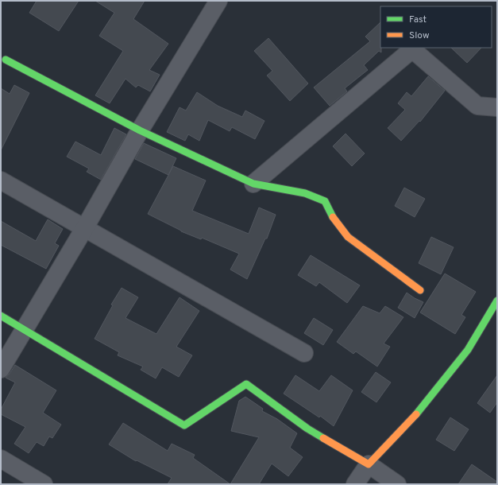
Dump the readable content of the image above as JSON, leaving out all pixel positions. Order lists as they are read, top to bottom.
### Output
{
  "legend": ["Fast", "Slow"]
}
